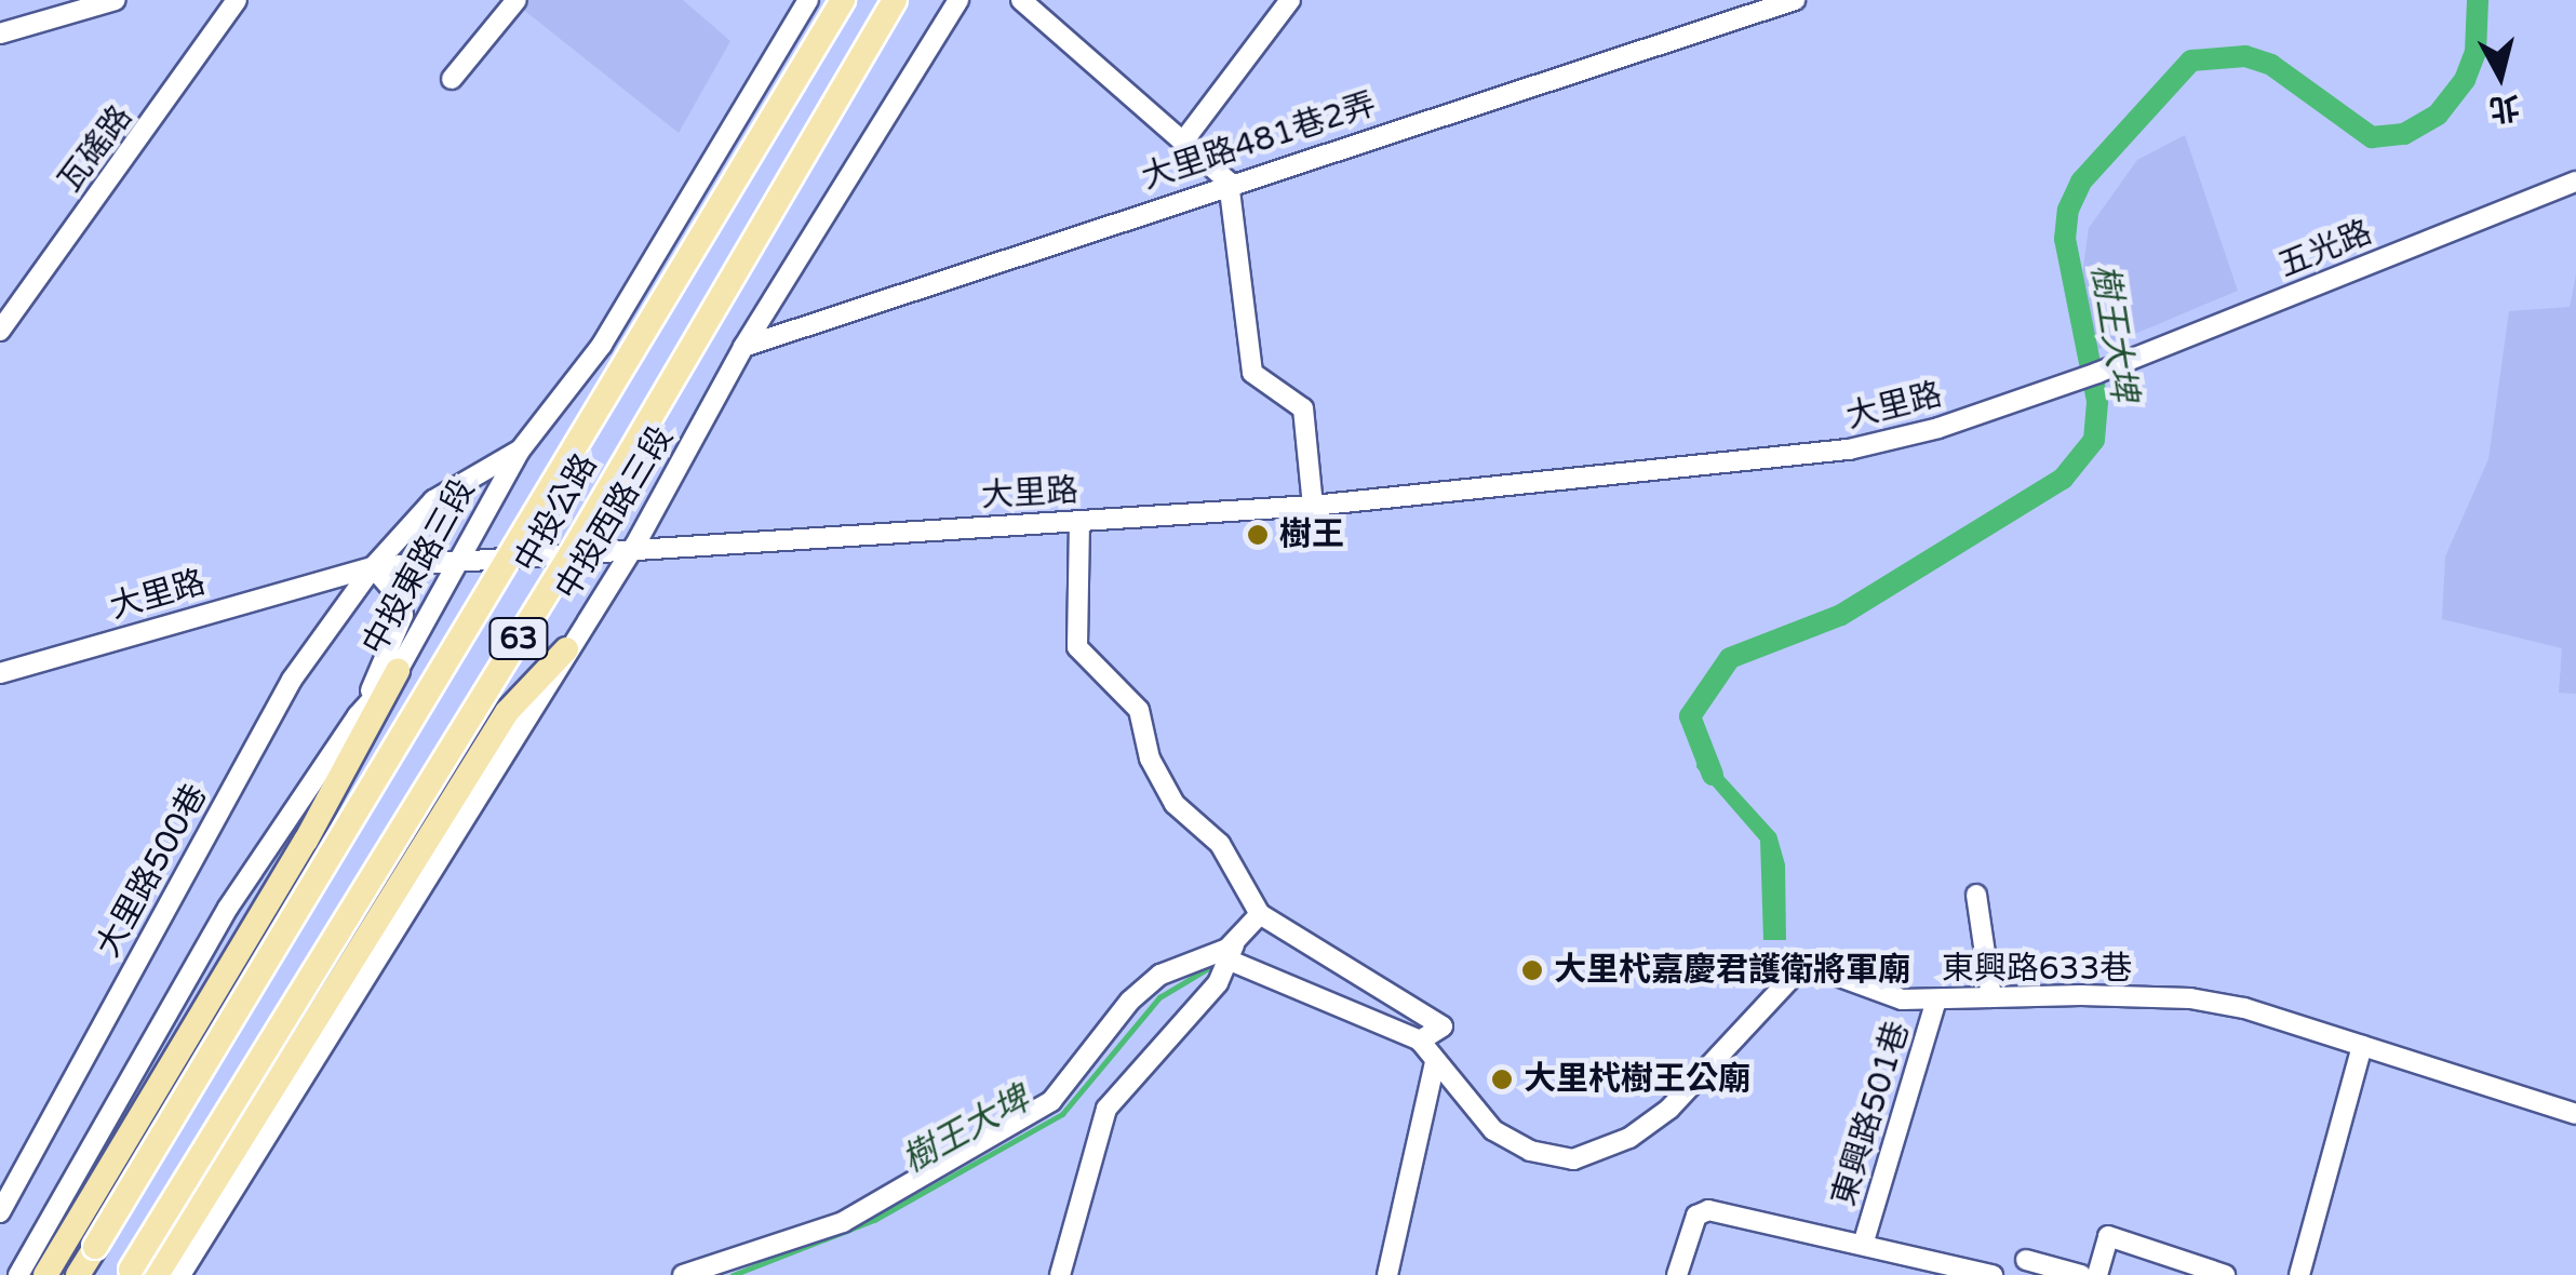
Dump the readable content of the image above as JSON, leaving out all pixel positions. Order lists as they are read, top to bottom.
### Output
{
  "streets": {
    "main road": ["中投公路", "63"],
    "street": [
      "大里路481巷2弄",
      "瓦磘路",
      "五光路",
      "大里路",
      "中投西路三段",
      "中投東路三段",
      "大里路500巷",
      "東興路633巷",
      "東興路501巷"
    ]
  },
  "crossings": [
    ["大里路481巷2弄", "中投西路三段"],
    ["五光路", "大里路"],
    ["大里路", "中投西路三段"],
    ["大里路", "中投東路三段"],
    ["大里路", "大里路500巷"],
    ["中投東路三段", "大里路500巷"],
    ["東興路633巷", "東興路501巷"]
  ],
  "water": ["樹王大埤"],
  "places": ["樹王", "大里杙嘉慶君護衛將軍廟", "大里杙樹王公廟"],
  "north": "bottom"
}
